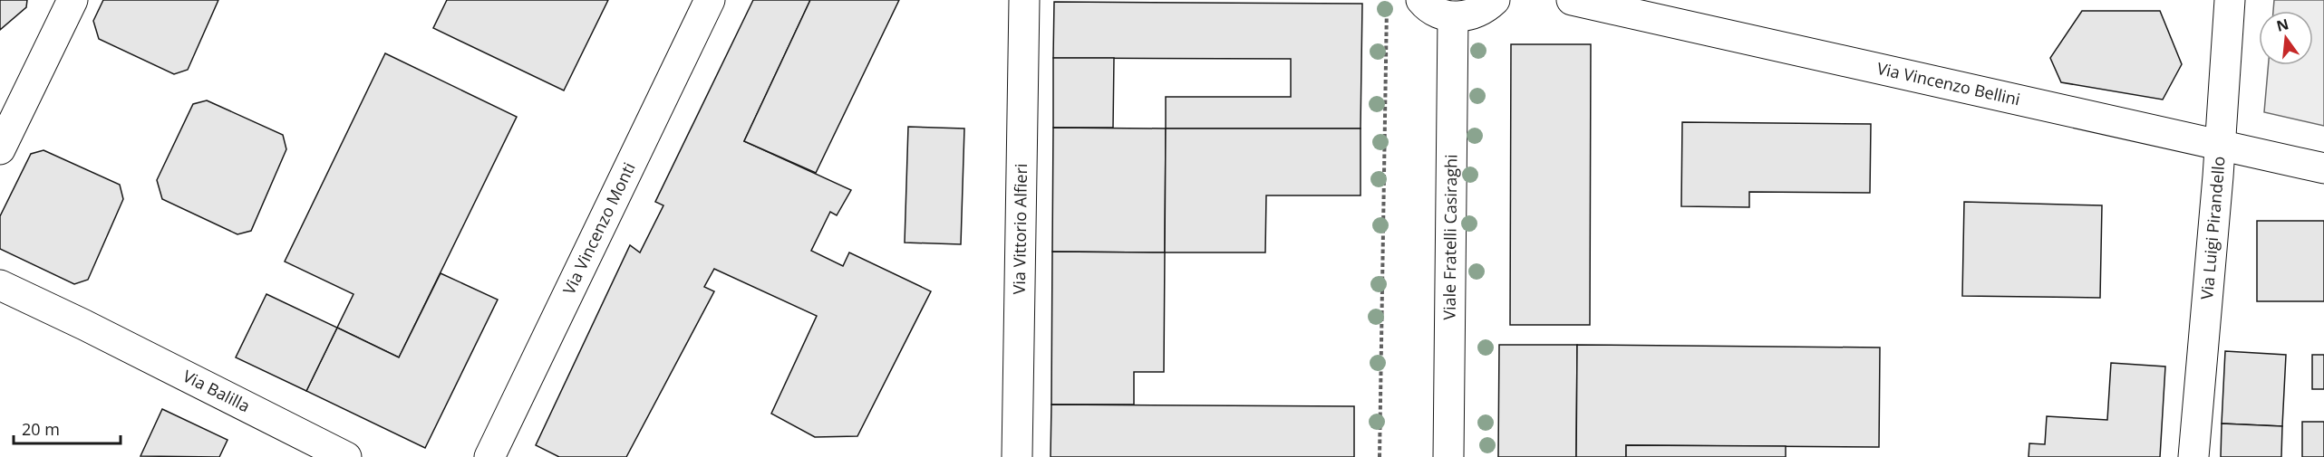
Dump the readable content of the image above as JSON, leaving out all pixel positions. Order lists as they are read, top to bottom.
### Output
{
  "streets": {
    "street": [
      "Via Vincenzo Bellini",
      "Via Vincenzo Monti",
      "Via Vittorio Alfieri",
      "Via Luigi Pirandello",
      "Viale Fratelli Casiraghi",
      "Via Balilla"
    ]
  },
  "crossings": [
    ["Via Vincenzo Bellini", "Via Luigi Pirandello"]
  ],
  "scale_bar": "20 m",
  "north": "top"
}
